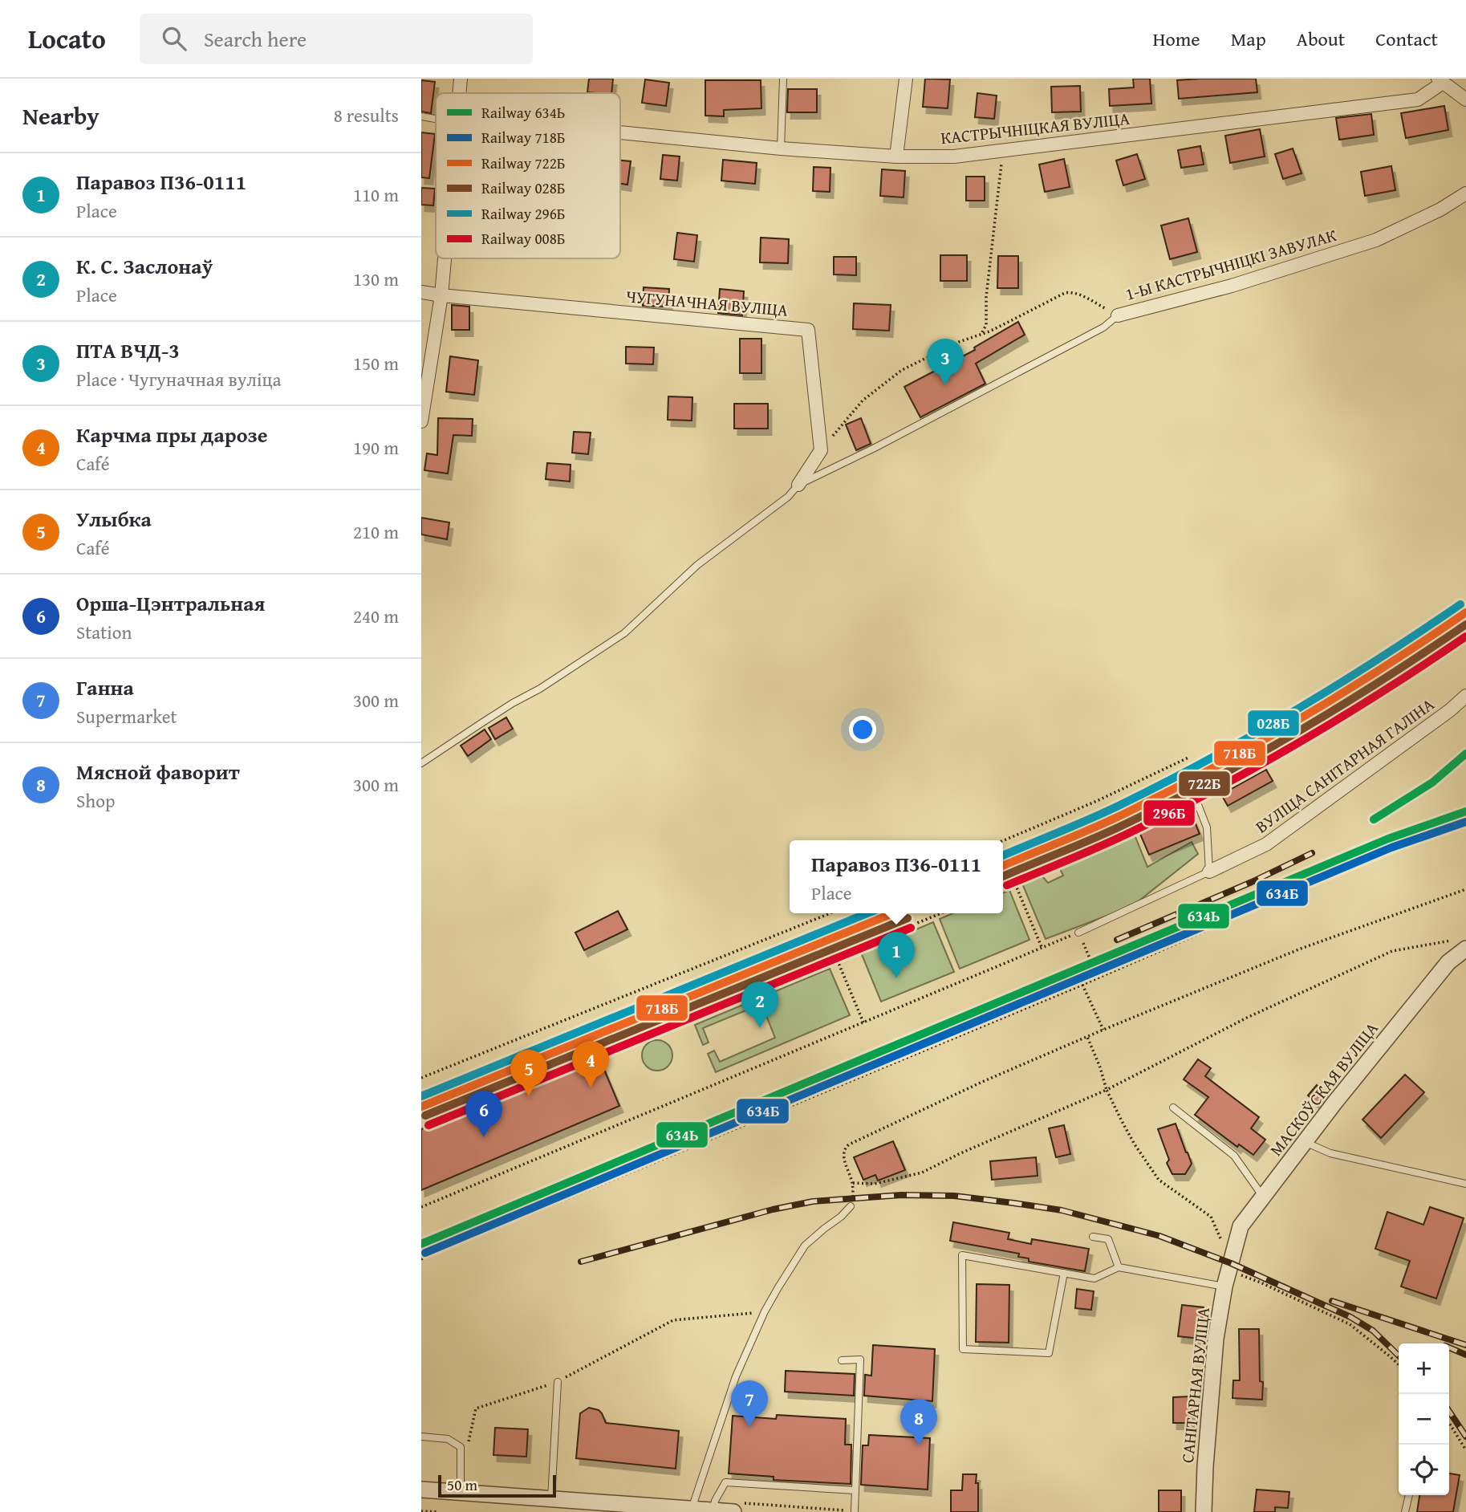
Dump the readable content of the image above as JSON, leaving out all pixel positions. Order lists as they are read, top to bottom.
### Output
{
  "streets": {
    "street": [
      "КАСТРЫЧНІЦКАЯ ВУЛІЦА",
      "1-Ы КАСТРЫЧНІЦКІ ЗАВУЛАК",
      "ЧУГУНАЧНАЯ ВУЛІЦА",
      "ВУЛІЦА САНІТАРНАЯ ГАЛІНА",
      "МАСКОЎСКАЯ ВУЛІЦА",
      "САНІТАРНАЯ ВУЛІЦА"
    ]
  },
  "crossings": [
    ["МАСКОЎСКАЯ ВУЛІЦА", "САНІТАРНАЯ ВУЛІЦА"]
  ],
  "lines": [
    "rail line 028Б",
    "rail line 718Б",
    "rail line 722Б",
    "rail line 296Б",
    "rail line 634Ь",
    "transit line 634Б"
  ],
  "legend": [
    "Railway 634Ь",
    "Railway 718Б",
    "Railway 722Б",
    "Railway 028Б",
    "Railway 296Б",
    "Railway 008Б"
  ],
  "scale_bar": "50 m",
  "page": {
    "header": "Locato",
    "search": "Search here",
    "nav": [
      "Home",
      "Map",
      "About",
      "Contact"
    ],
    "heading": ["Nearby", "8 results"],
    "list": [
      {
        "mark": "1",
        "name": "Паравоз П36-0111",
        "note": "Place",
        "value": "110 m"
      },
      {
        "mark": "2",
        "name": "К. С. Заслонаў",
        "note": "Place",
        "value": "130 m"
      },
      {
        "mark": "3",
        "name": "ПТА ВЧД-3",
        "note": "Place · Чугуначная вуліца",
        "value": "150 m"
      },
      {
        "mark": "4",
        "name": "Карчма пры дарозе",
        "note": "Café",
        "value": "190 m"
      },
      {
        "mark": "5",
        "name": "Улыбка",
        "note": "Café",
        "value": "210 m"
      },
      {
        "mark": "6",
        "name": "Орша-Цэнтральная",
        "note": "Station",
        "value": "240 m"
      },
      {
        "mark": "7",
        "name": "Ганна",
        "note": "Supermarket",
        "value": "300 m"
      },
      {
        "mark": "8",
        "name": "Мясной фаворит",
        "note": "Shop",
        "value": "300 m"
      }
    ],
    "pins": [
      "3",
      "1",
      "2",
      "4",
      "5",
      "6",
      "7",
      "8"
    ],
    "popup": ["Паравоз П36-0111", "Place"],
    "map_buttons": ["+", "−"],
    "scale": "50 m"
  }
}
